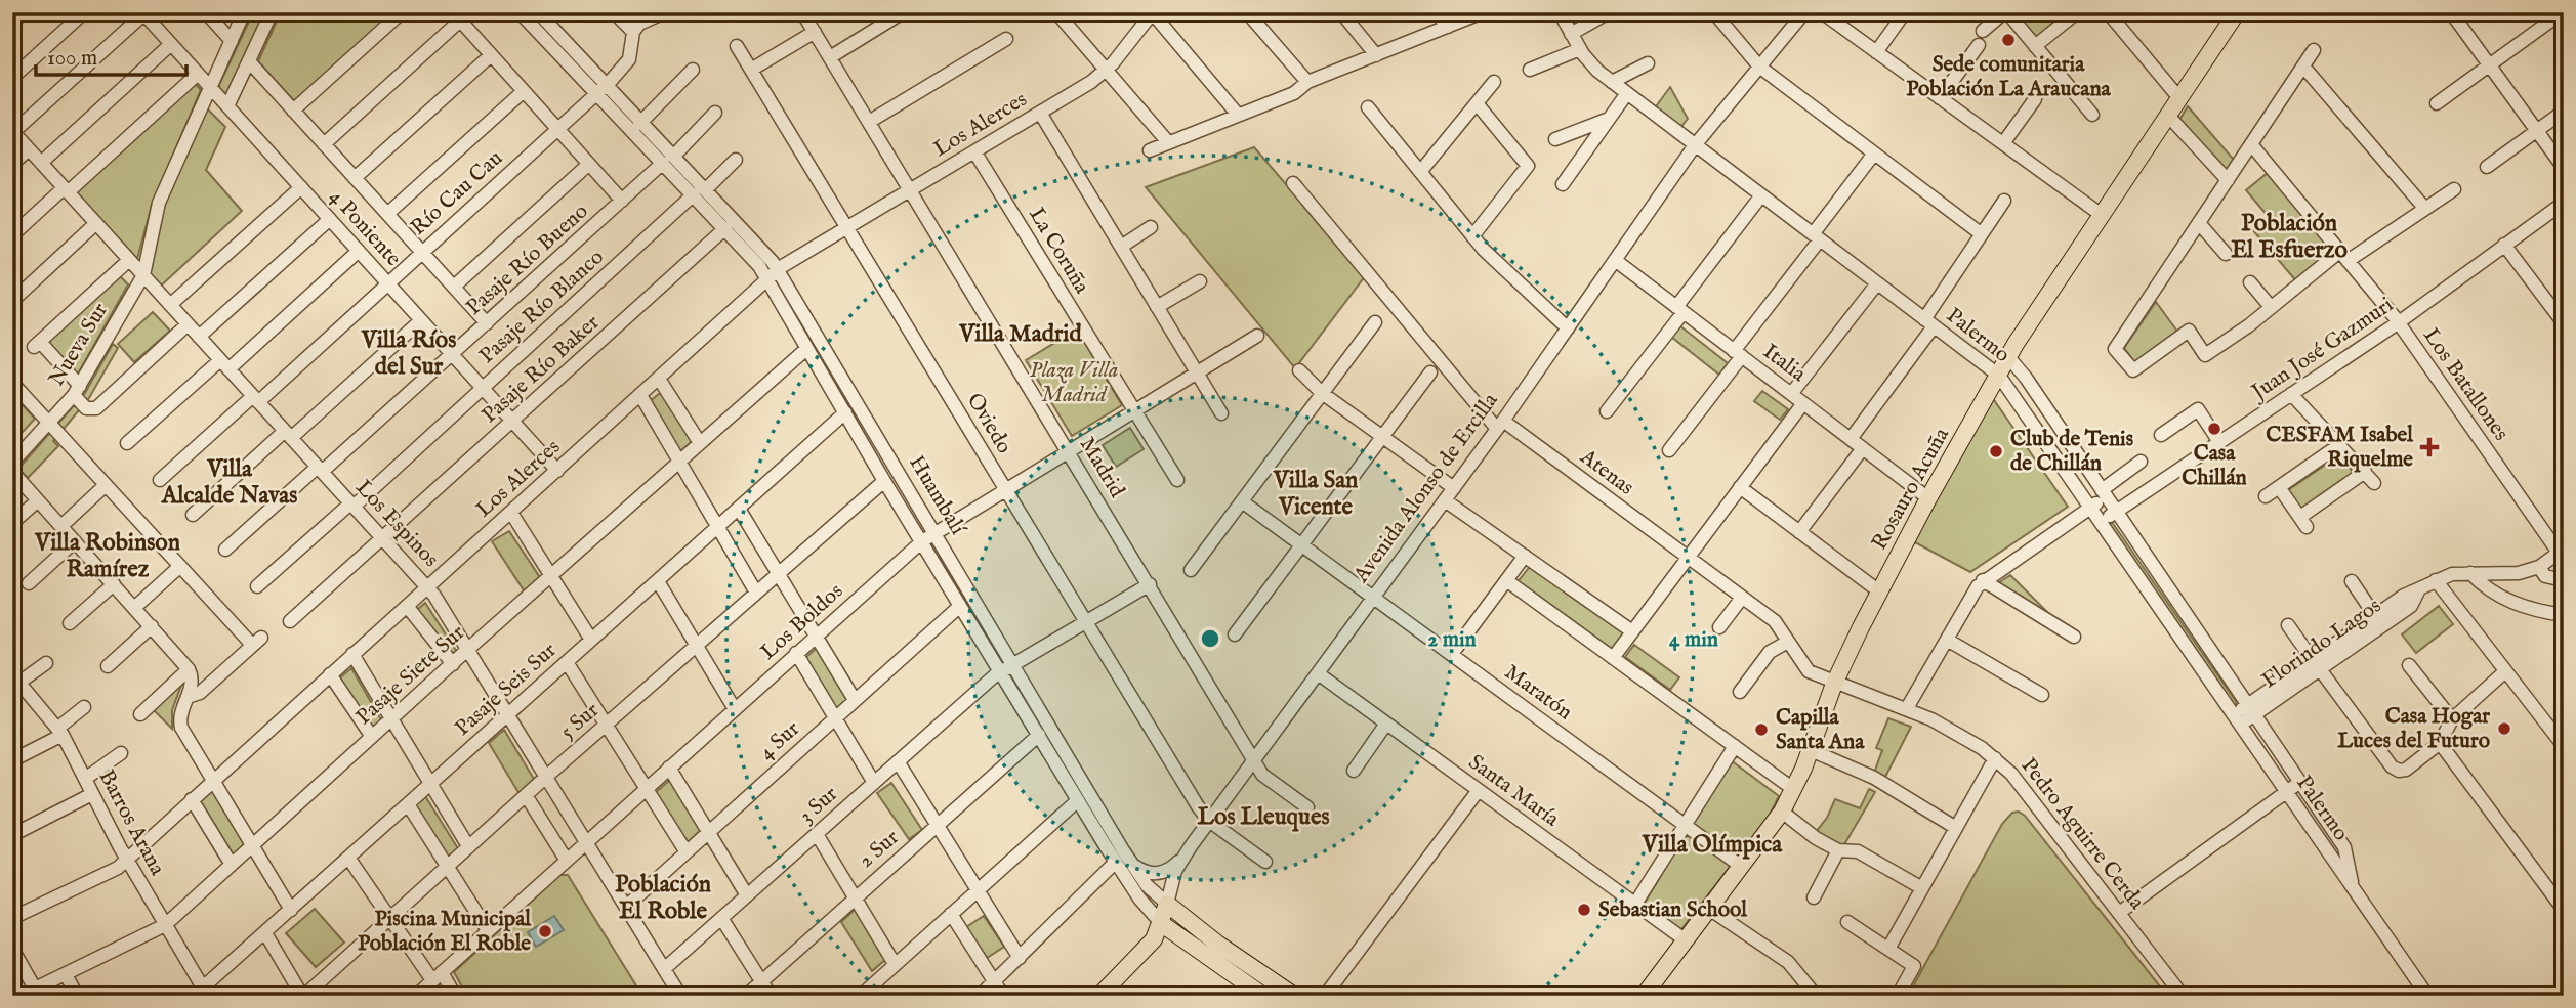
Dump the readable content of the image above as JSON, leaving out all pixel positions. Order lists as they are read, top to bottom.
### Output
{
  "streets": {
    "main road": ["Avenida Alonso de Ercilla", "Rosauro Acuña", "Huambalí"],
    "street": [
      "Los Alerces",
      "Río Cau Cau",
      "4 Poniente",
      "La Coruña",
      "Pasaje Río Bueno",
      "Pasaje Río Blanco",
      "Palermo",
      "Nueva Sur",
      "Juan José Gazmuri",
      "Italia",
      "Pasaje Río Baker",
      "Los Batallones",
      "Oviedo",
      "Madrid",
      "Atenas",
      "Los Espinos",
      "Los Boldos",
      "Florindo Lagos",
      "Pasaje Siete Sur",
      "Pasaje Seis Sur",
      "Maratón",
      "5 Sur",
      "4 Sur",
      "Santa María",
      "3 Sur",
      "Barros Arana",
      "Pedro Aguirre Cerda",
      "2 Sur"
    ]
  },
  "crossings": [
    ["Los Alerces", "4 Poniente"],
    ["Los Alerces", "La Coruña"],
    ["Los Alerces", "Oviedo"],
    ["Los Alerces", "Madrid"],
    ["Los Alerces", "Huambalí"],
    ["Los Alerces", "Los Espinos"],
    ["Los Alerces", "Barros Arana"],
    ["Río Cau Cau", "4 Poniente"],
    ["Río Cau Cau", "Huambalí"],
    ["Río Cau Cau", "Los Espinos"],
    ["4 Poniente", "Pasaje Río Bueno"],
    ["4 Poniente", "Pasaje Río Blanco"],
    ["4 Poniente", "Nueva Sur"],
    ["4 Poniente", "Pasaje Río Baker"],
    ["La Coruña", "Los Boldos"],
    ["Pasaje Río Bueno", "Huambalí"],
    ["Pasaje Río Bueno", "Los Espinos"],
    ["Pasaje Río Blanco", "Huambalí"],
    ["Pasaje Río Blanco", "Los Espinos"],
    ["Palermo", "Juan José Gazmuri"],
    ["Palermo", "Avenida Alonso de Ercilla"],
    ["Palermo", "Rosauro Acuña"],
    ["Palermo", "Florindo Lagos"],
    ["Nueva Sur", "Los Espinos"],
    ["Juan José Gazmuri", "Los Batallones"],
    ["Italia", "Avenida Alonso de Ercilla"],
    ["Italia", "Rosauro Acuña"],
    ["Pasaje Río Baker", "Huambalí"],
    ["Pasaje Río Baker", "Los Espinos"],
    ["Oviedo", "Avenida Alonso de Ercilla"],
    ["Oviedo", "Los Boldos"],
    ["Oviedo", "3 Sur"],
    ["Madrid", "Avenida Alonso de Ercilla"],
    ["Madrid", "Los Boldos"],
    ["Madrid", "3 Sur"],
    ["Atenas", "Avenida Alonso de Ercilla"],
    ["Atenas", "Pedro Aguirre Cerda"],
    ["Avenida Alonso de Ercilla", "Huambalí"],
    ["Avenida Alonso de Ercilla", "Maratón"],
    ["Avenida Alonso de Ercilla", "Santa María"],
    ["Rosauro Acuña", "Maratón"],
    ["Rosauro Acuña", "Santa María"],
    ["Rosauro Acuña", "Pedro Aguirre Cerda"],
    ["Huambalí", "Los Boldos"],
    ["Huambalí", "Pasaje Siete Sur"],
    ["Huambalí", "Pasaje Seis Sur"],
    ["Huambalí", "5 Sur"],
    ["Huambalí", "4 Sur"],
    ["Huambalí", "3 Sur"],
    ["Huambalí", "2 Sur"],
    ["Los Espinos", "Los Boldos"],
    ["Los Espinos", "Pasaje Siete Sur"],
    ["Los Espinos", "Pasaje Seis Sur"],
    ["Los Espinos", "5 Sur"],
    ["Los Espinos", "4 Sur"],
    ["Los Espinos", "3 Sur"],
    ["Pasaje Siete Sur", "Barros Arana"],
    ["Pasaje Seis Sur", "Barros Arana"]
  ],
  "districts": [
    "Población El Esfuerzo",
    "Villa Madrid",
    "Villa Ríos del Sur",
    "Villa Alcalde Navas",
    "Villa San Vicente",
    "Villa Robinson Ramírez",
    "Los Lleuques",
    "Villa Olímpica",
    "Población El Roble"
  ],
  "parks": ["Plaza Villa Madrid"],
  "places": {
    "other": [
      "Sede comunitaria Población La Araucana",
      "Casa Chillán",
      "Club de Tenis de Chillán",
      "Casa Hogar Luces del Futuro",
      "Capilla Santa Ana",
      "Sebastian School",
      "Piscina Municipal Población El Roble"
    ],
    "health": ["CESFAM Isabel Riquelme"]
  },
  "scale_bar": "100 m",
  "rings": ["2 min", "4 min"]
}
